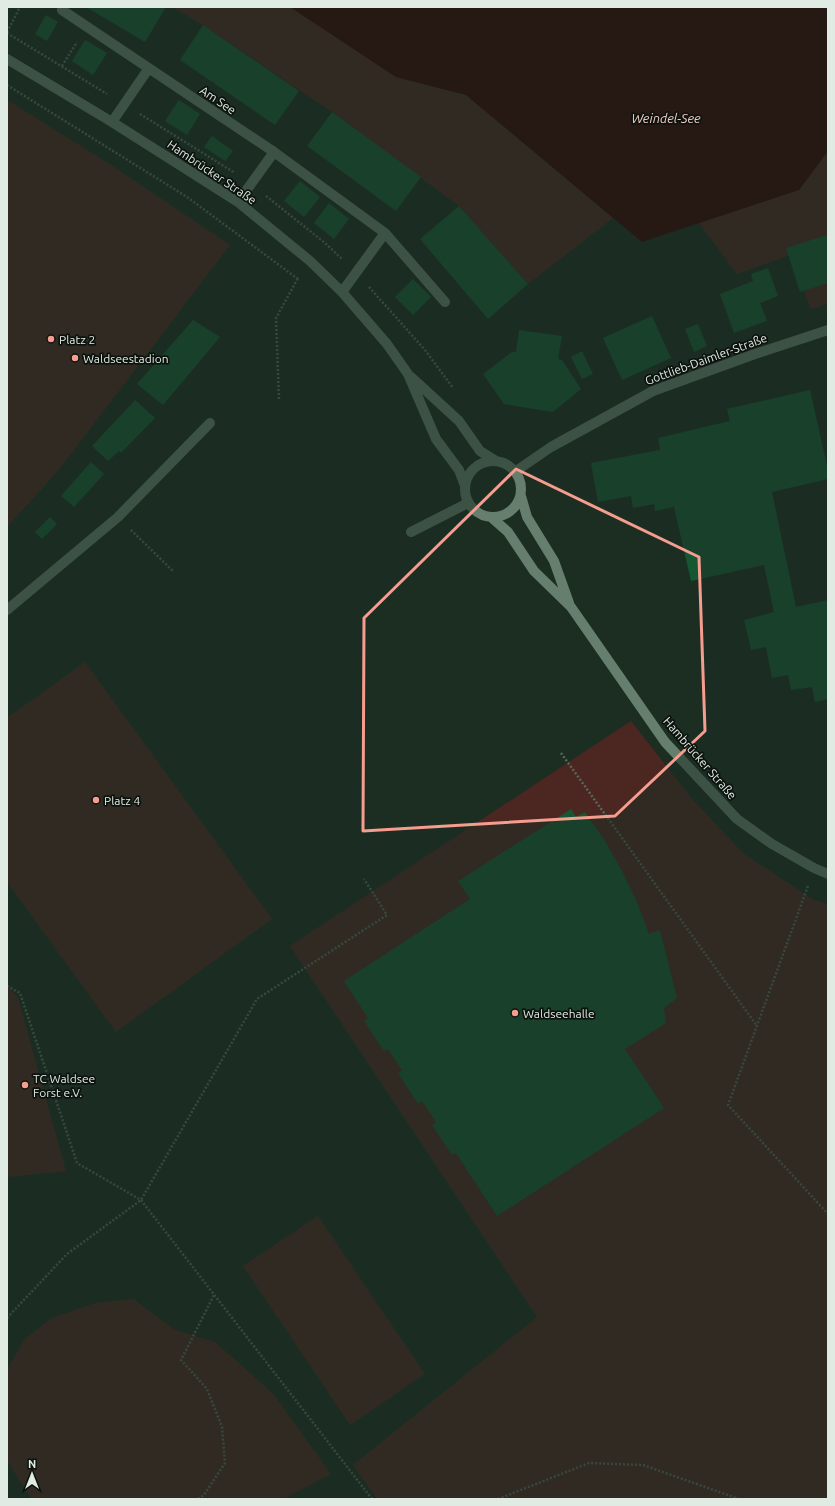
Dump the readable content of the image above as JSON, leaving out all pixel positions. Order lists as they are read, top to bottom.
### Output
{
  "streets": {
    "street": ["Am See", "Hambrücker Straße", "Gottlieb-Daimler-Straße"]
  },
  "crossings": [
    ["Hambrücker Straße", "Gottlieb-Daimler-Straße"]
  ],
  "water": ["Weindel-See"],
  "places": [
    "Platz 2",
    "Waldseestadion",
    "Platz 4",
    "Waldseehalle",
    "TC Waldsee Forst e.V."
  ],
  "north": "top"
}
